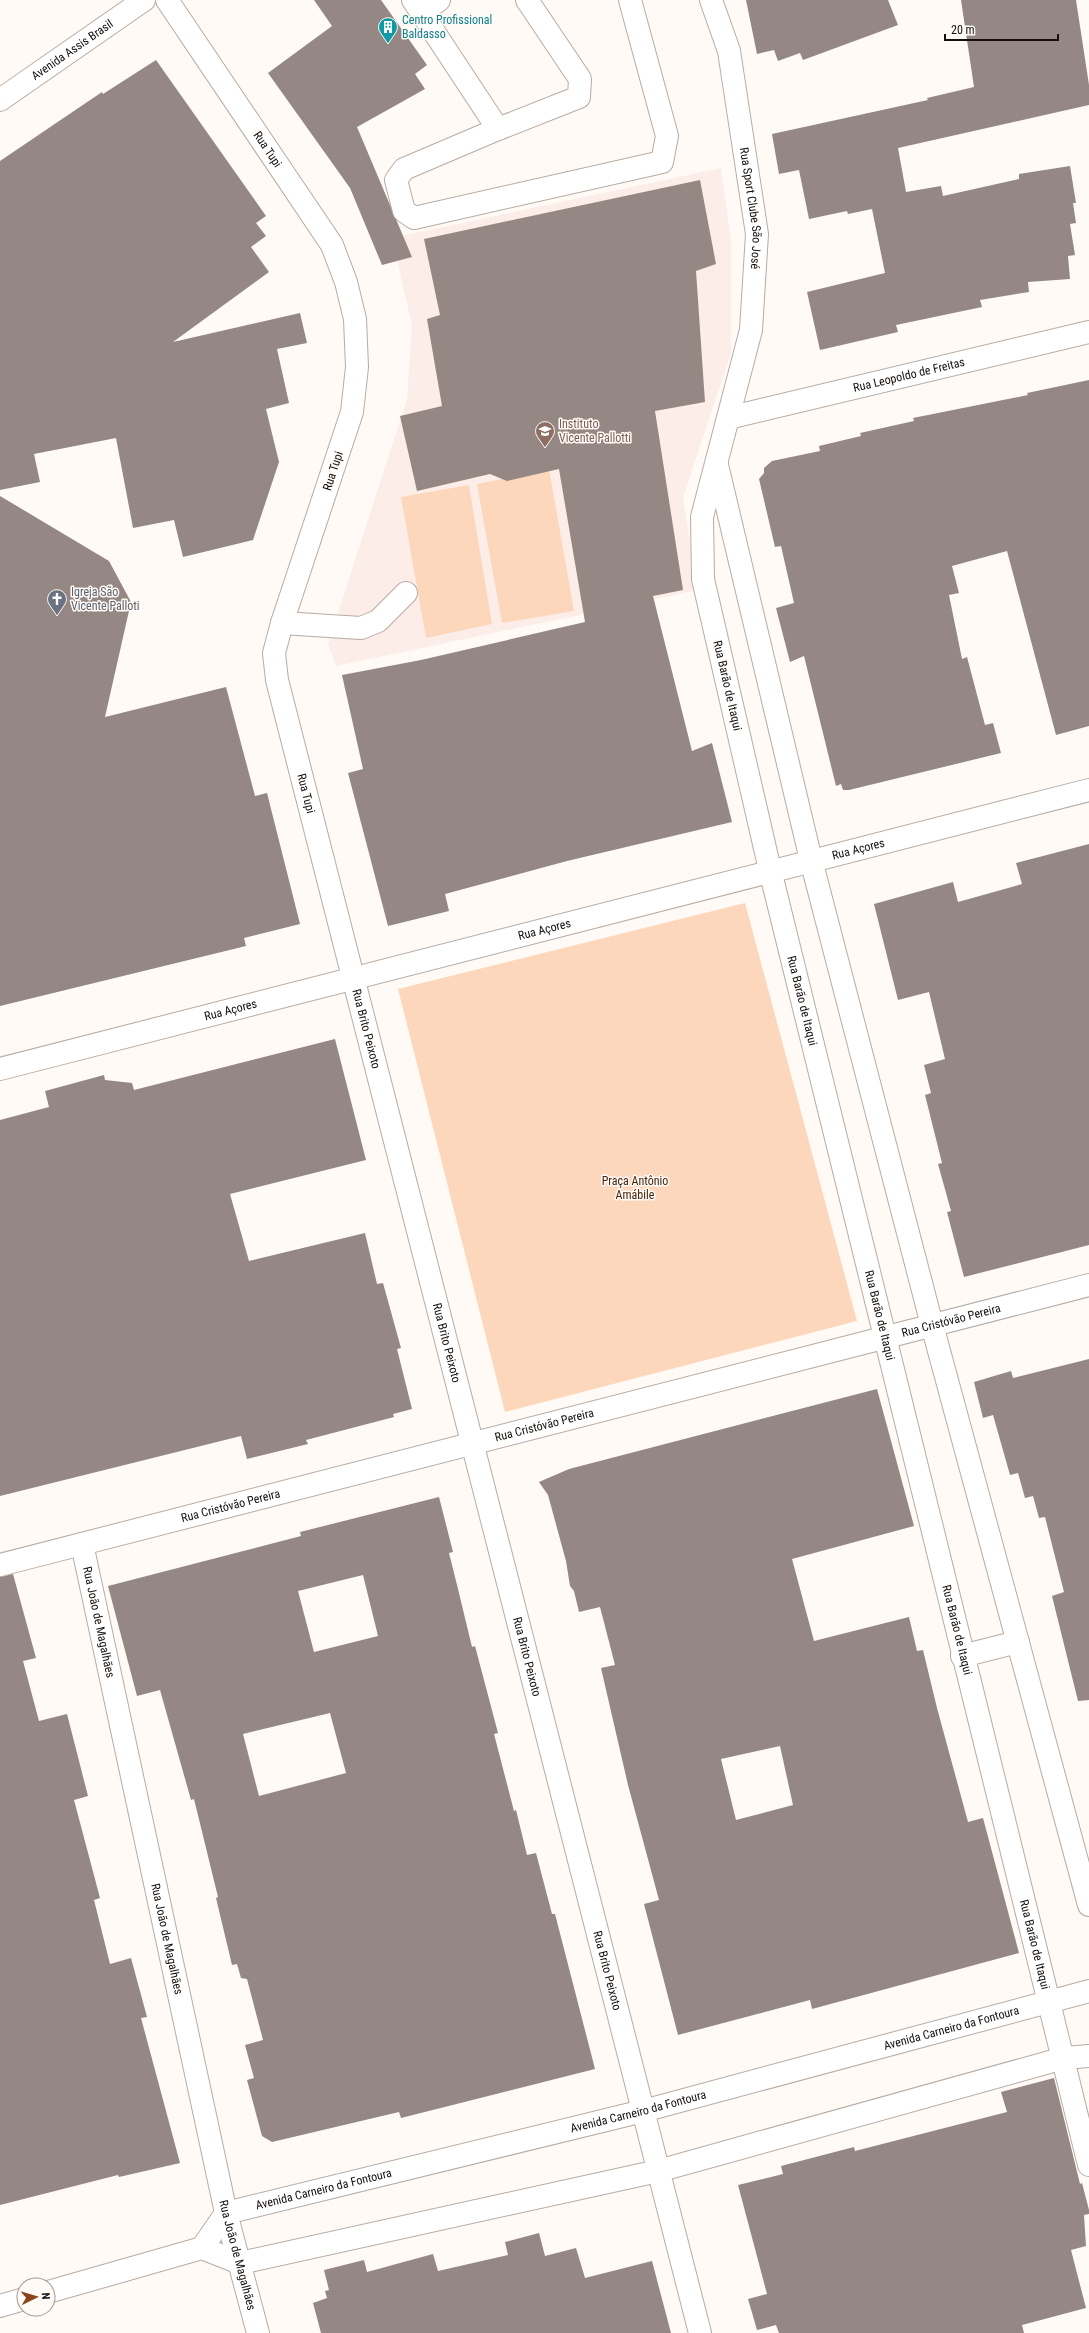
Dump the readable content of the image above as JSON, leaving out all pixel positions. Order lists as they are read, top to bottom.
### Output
{
  "streets": {
    "street": [
      "Avenida Assis Brasil",
      "Rua Tupi",
      "Rua Sport Clube São José",
      "Rua Leopoldo de Freitas",
      "Rua Barão de Itaqui",
      "Rua Açores",
      "Rua Brito Peixoto",
      "Rua Cristóvão Pereira",
      "Rua João de Magalhães",
      "Avenida Carneiro da Fontoura"
    ]
  },
  "crossings": [
    ["Rua Tupi", "Rua Açores"],
    ["Rua Tupi", "Rua Brito Peixoto"],
    ["Rua Sport Clube São José", "Rua Leopoldo de Freitas"],
    ["Rua Sport Clube São José", "Rua Barão de Itaqui"],
    ["Rua Leopoldo de Freitas", "Rua Barão de Itaqui"],
    ["Rua Barão de Itaqui", "Rua Açores"],
    ["Rua Barão de Itaqui", "Rua Cristóvão Pereira"],
    ["Rua Barão de Itaqui", "Avenida Carneiro da Fontoura"],
    ["Rua Açores", "Rua Brito Peixoto"],
    ["Rua Brito Peixoto", "Rua Cristóvão Pereira"],
    ["Rua Brito Peixoto", "Avenida Carneiro da Fontoura"],
    ["Rua Cristóvão Pereira", "Rua João de Magalhães"],
    ["Rua João de Magalhães", "Avenida Carneiro da Fontoura"]
  ],
  "parks": ["Praça Antônio Amábile"],
  "places": {
    "building": ["Centro Profissional Baldasso"],
    "school or university": ["Instituto Vicente Pallotti"],
    "church": ["Igreja São Vicente Palloti"]
  },
  "scale_bar": "20 m",
  "north": "right"
}
